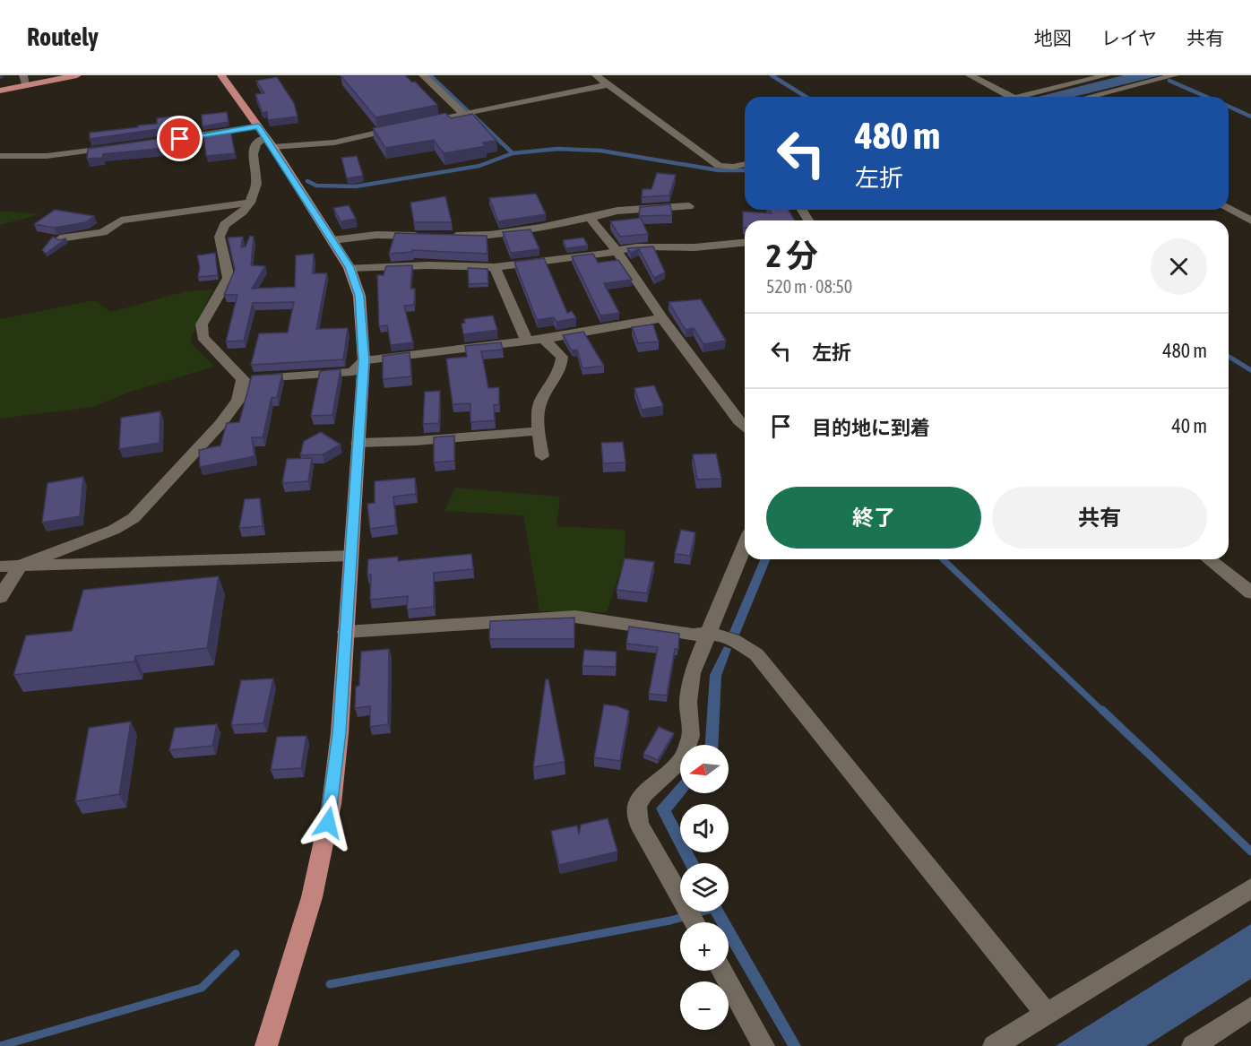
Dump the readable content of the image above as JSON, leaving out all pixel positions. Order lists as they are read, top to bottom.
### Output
{
  "north": "left",
  "page": {
    "header": "Routely",
    "nav": ["地図", "レイヤ", "共有"],
    "turn": ["480 m", "左折"],
    "heading": ["2 分", "520 m · 08:50"],
    "list": [
      {
        "name": "左折",
        "value": "480 m"
      },
      {
        "name": "目的地に到着",
        "value": "40 m"
      }
    ],
    "buttons": ["終了", "共有"],
    "map_buttons": ["+", "−"]
  }
}
